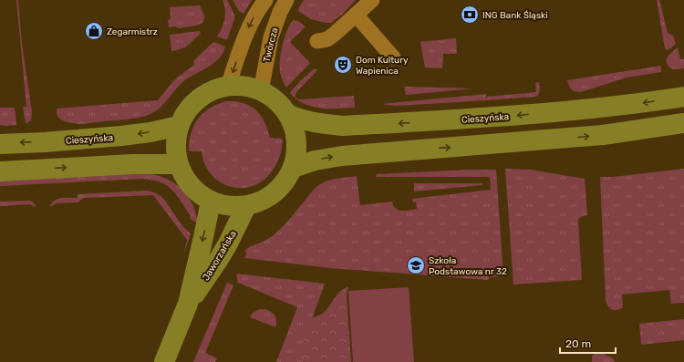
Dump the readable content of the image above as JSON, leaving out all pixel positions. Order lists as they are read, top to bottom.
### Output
{
  "streets": {
    "main road": ["Cieszyńska", "Jaworzańska"],
    "street": ["Twórcza"]
  },
  "crossings": [
    ["Twórcza", "Cieszyńska"],
    ["Twórcza", "Jaworzańska"],
    ["Cieszyńska", "Jaworzańska"]
  ],
  "places": {
    "bank": ["ING Bank Śląski"],
    "shop": ["Zegarmistrz"],
    "theatre": ["Dom Kultury Wapienica"],
    "school or university": ["Szkoła Podstawowa nr 32"]
  },
  "scale_bar": "20 m"
}
